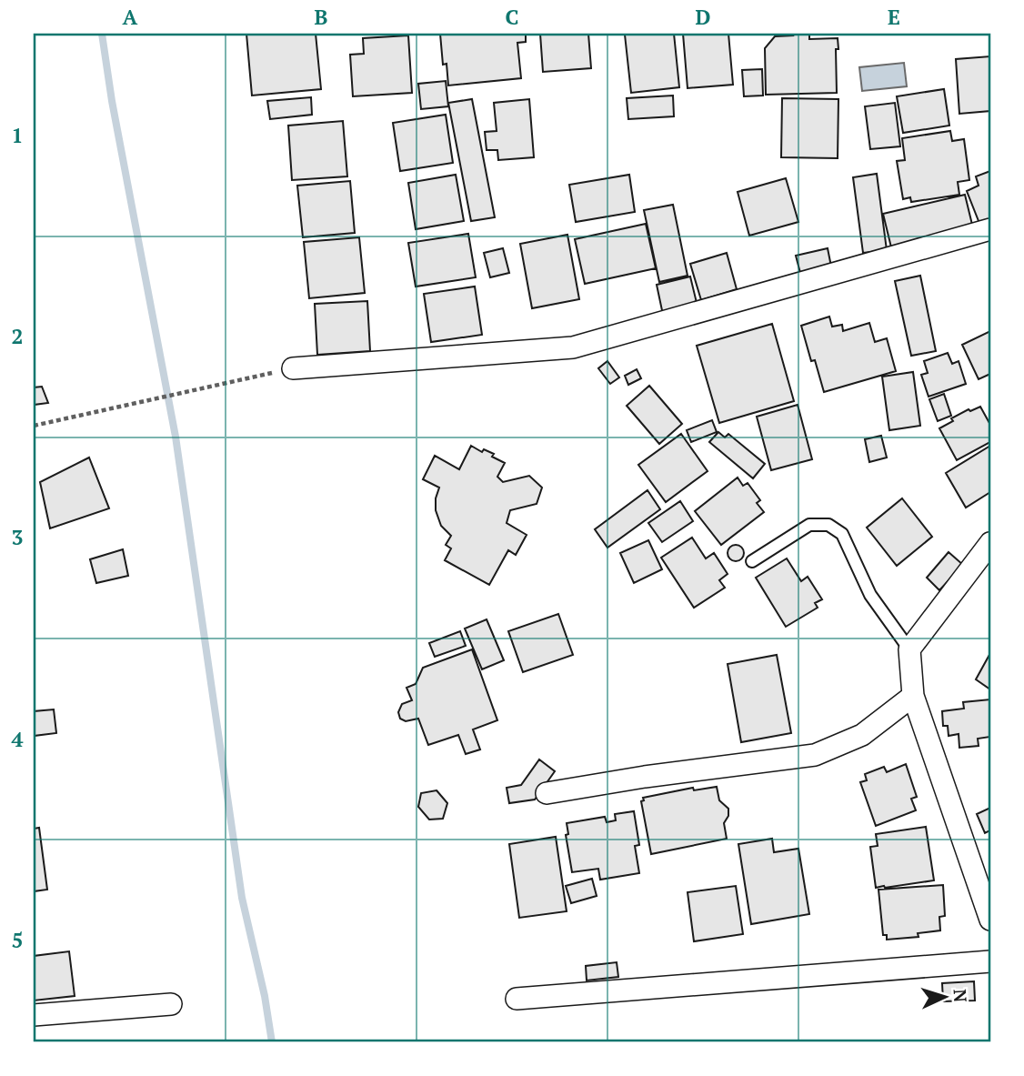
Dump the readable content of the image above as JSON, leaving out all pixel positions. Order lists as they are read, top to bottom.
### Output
{
  "north": "right",
  "grid": {
    "columns": [
      "A",
      "B",
      "C",
      "D",
      "E"
    ],
    "rows": [
      "1",
      "2",
      "3",
      "4",
      "5"
    ]
  }
}
